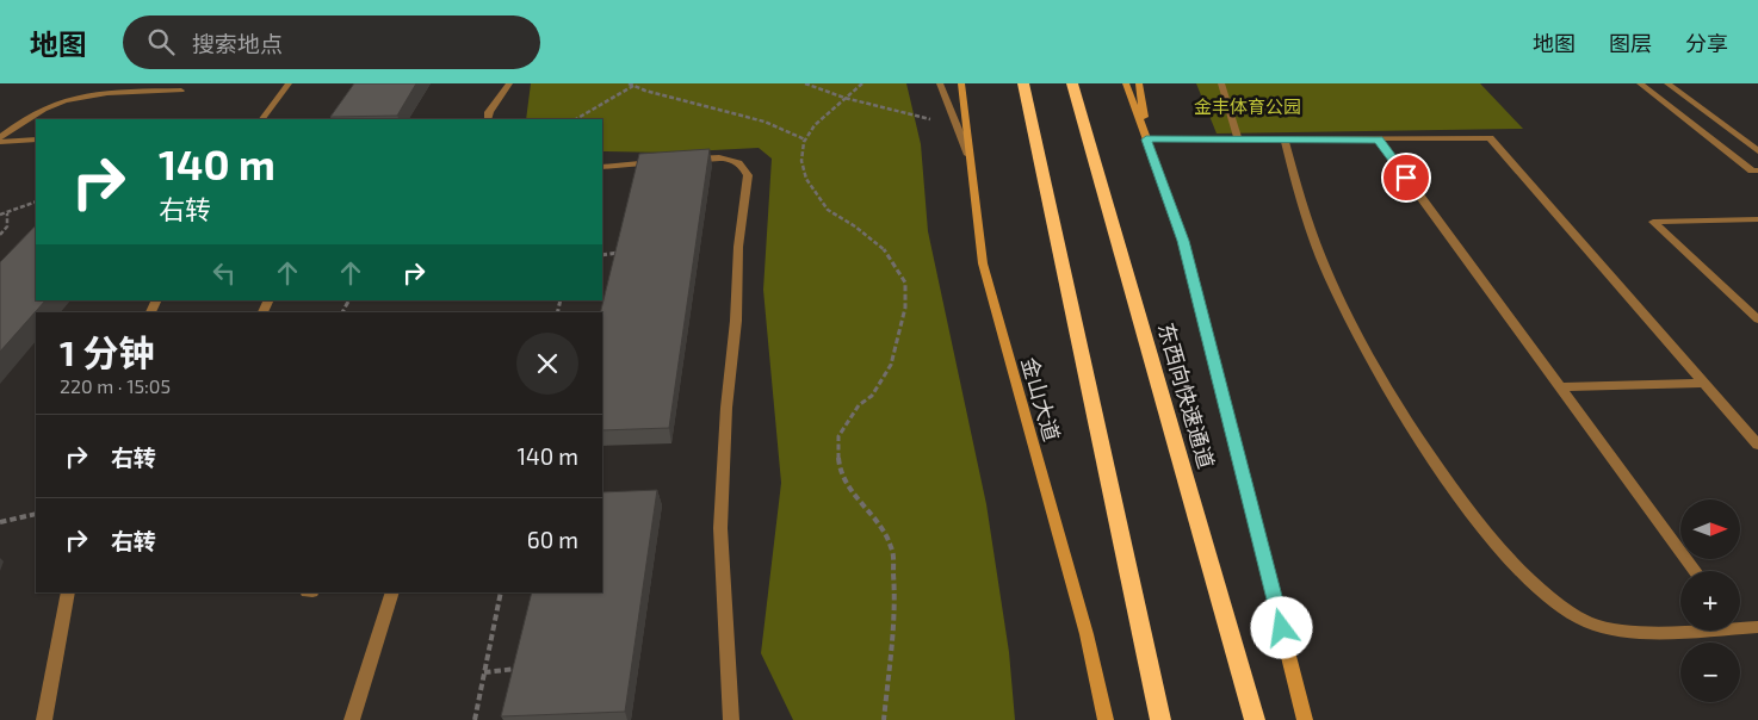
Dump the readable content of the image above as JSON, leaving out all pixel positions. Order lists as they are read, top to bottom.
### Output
{
  "streets": {
    "highway": ["东西向快速通道"],
    "main road": ["金山大道"]
  },
  "parks": ["金丰体育公园"],
  "north": "right",
  "page": {
    "header": "地图",
    "search": "搜索地点",
    "nav": ["地图", "图层", "分享"],
    "turn": ["140 m", "右转"],
    "heading": ["1 分钟", "220 m · 15:05"],
    "list": [
      {
        "name": "右转",
        "value": "140 m"
      },
      {
        "name": "右转",
        "value": "60 m"
      }
    ],
    "map_buttons": ["+", "−"]
  }
}
